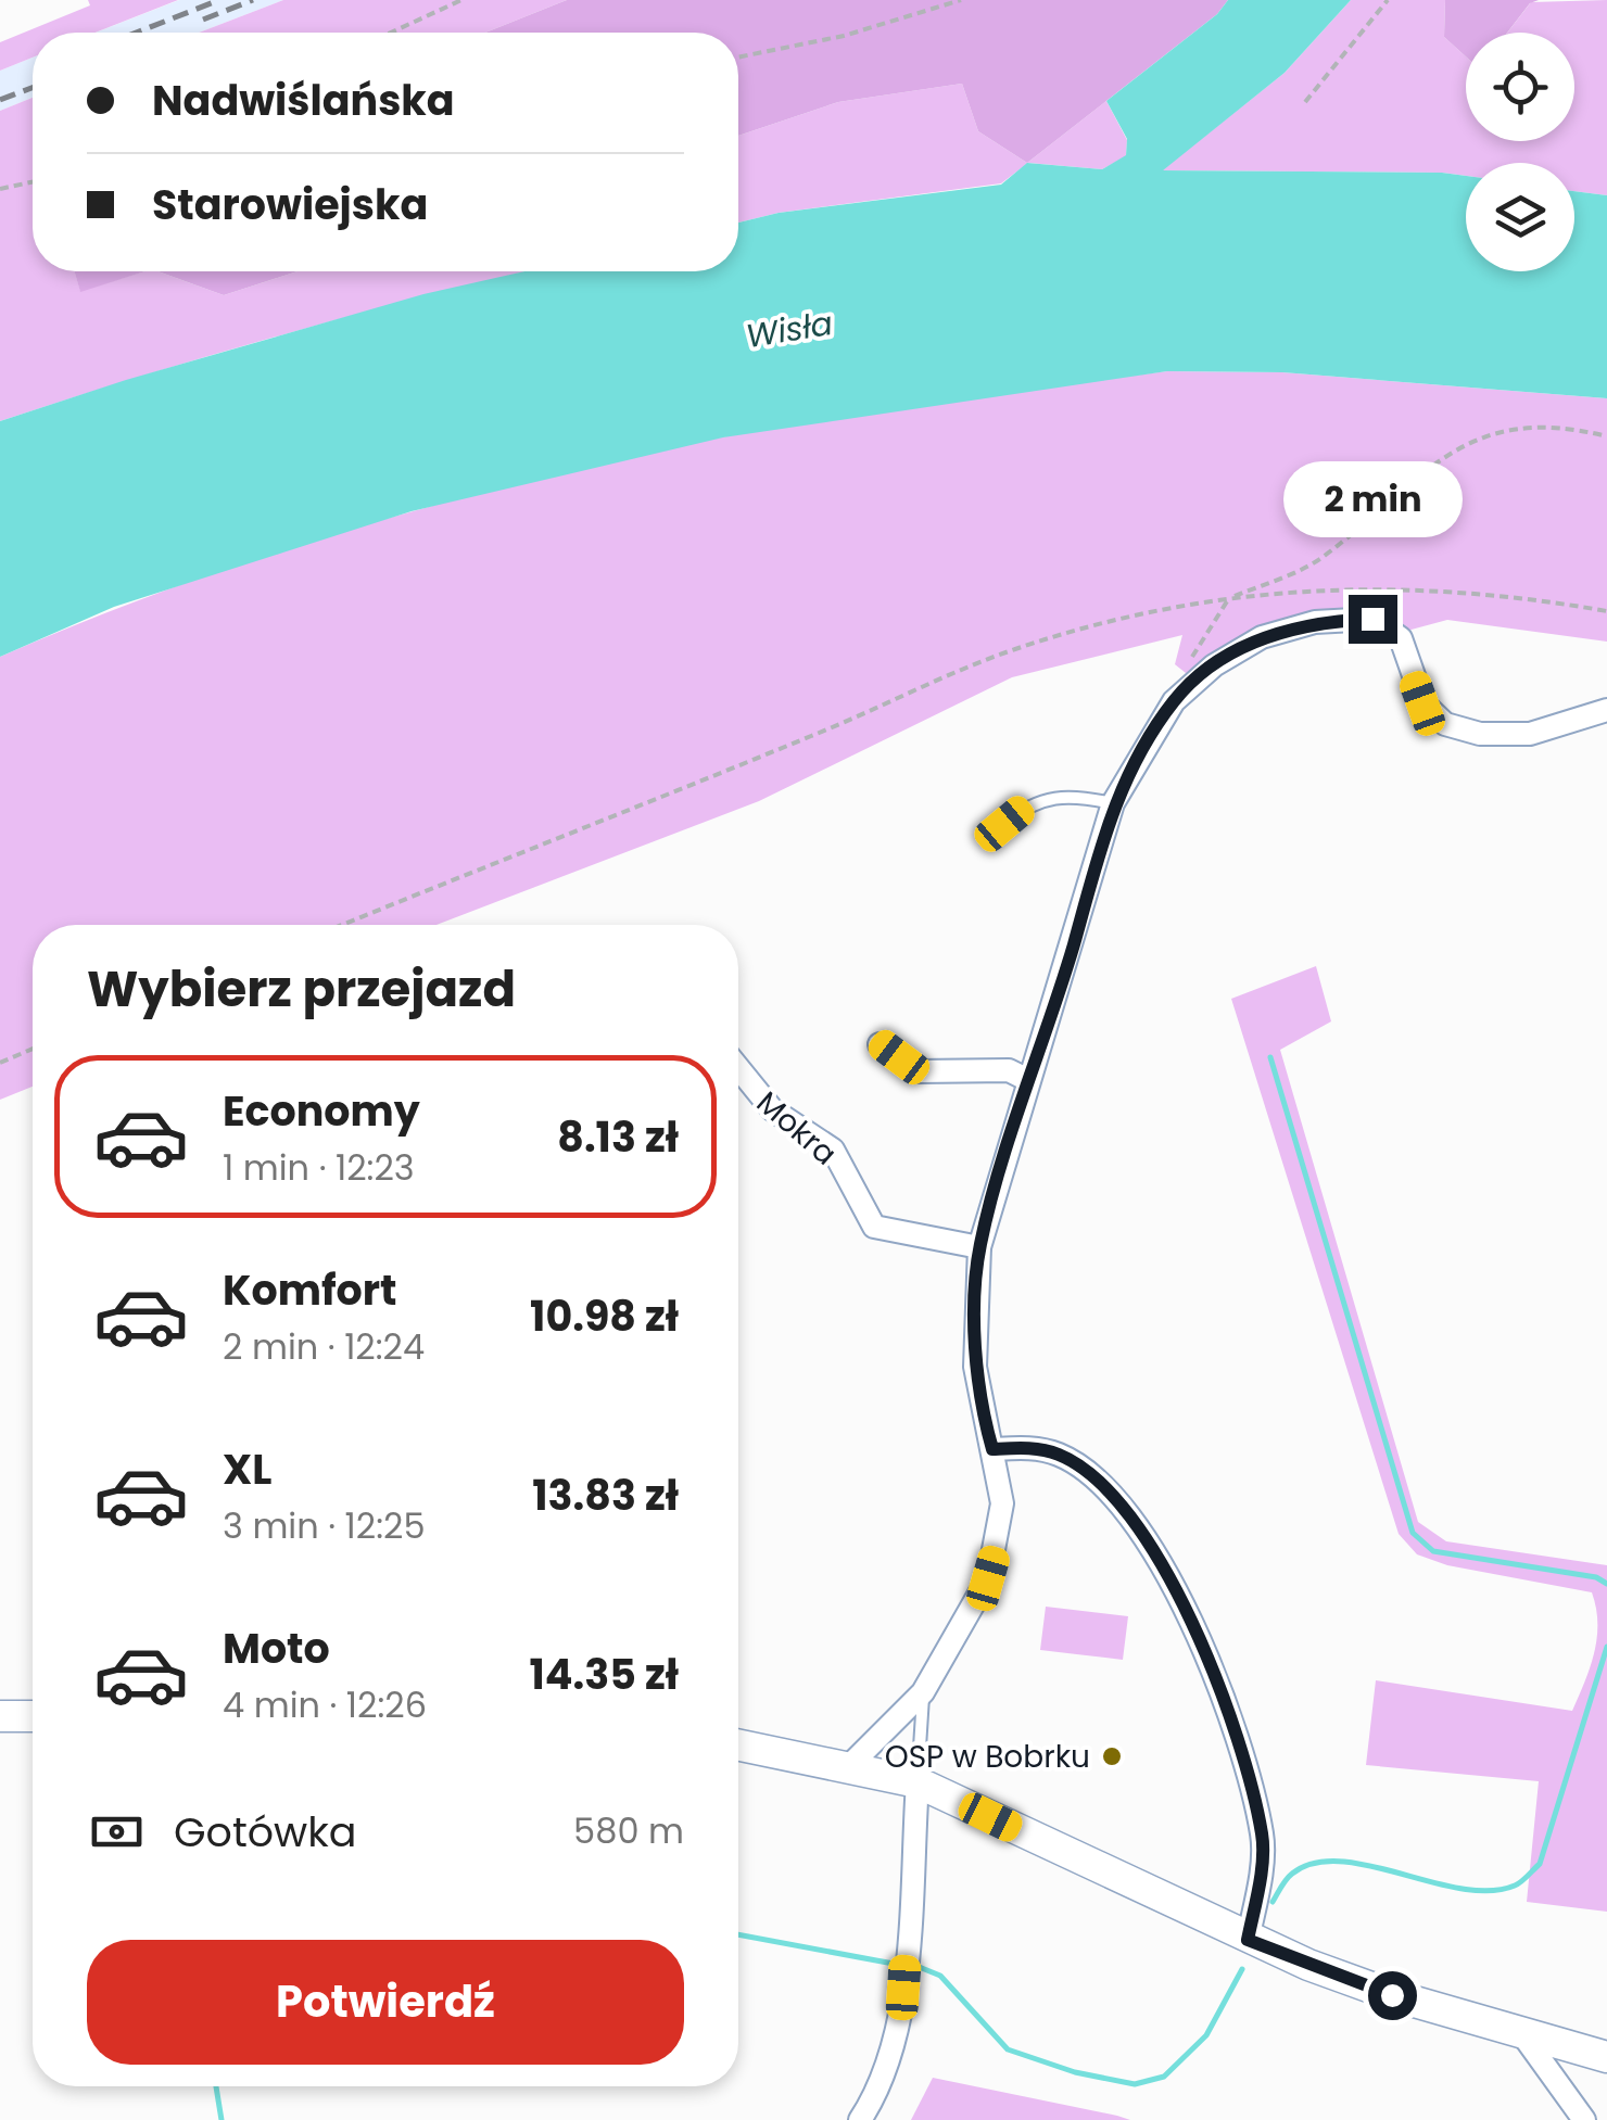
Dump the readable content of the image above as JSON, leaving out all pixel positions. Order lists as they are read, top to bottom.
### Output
{
  "streets": {
    "street": ["Mokra"]
  },
  "water": ["Wisła"],
  "places": ["OSP w Bobrku"],
  "page": {
    "banner": ["Nadwiślańska", "Starowiejska"],
    "bubble": "2 min",
    "heading": "Wybierz przejazd",
    "list": [
      {
        "name": "Economy",
        "note": "1 min · 12:23",
        "value": "8.13 zł"
      },
      {
        "name": "Komfort",
        "note": "2 min · 12:24",
        "value": "10.98 zł"
      },
      {
        "name": "XL",
        "note": "3 min · 12:25",
        "value": "13.83 zł"
      },
      {
        "name": "Moto",
        "note": "4 min · 12:26",
        "value": "14.35 zł"
      }
    ],
    "pay": ["Gotówka", "580 m"],
    "buttons": "Potwierdź"
  }
}
